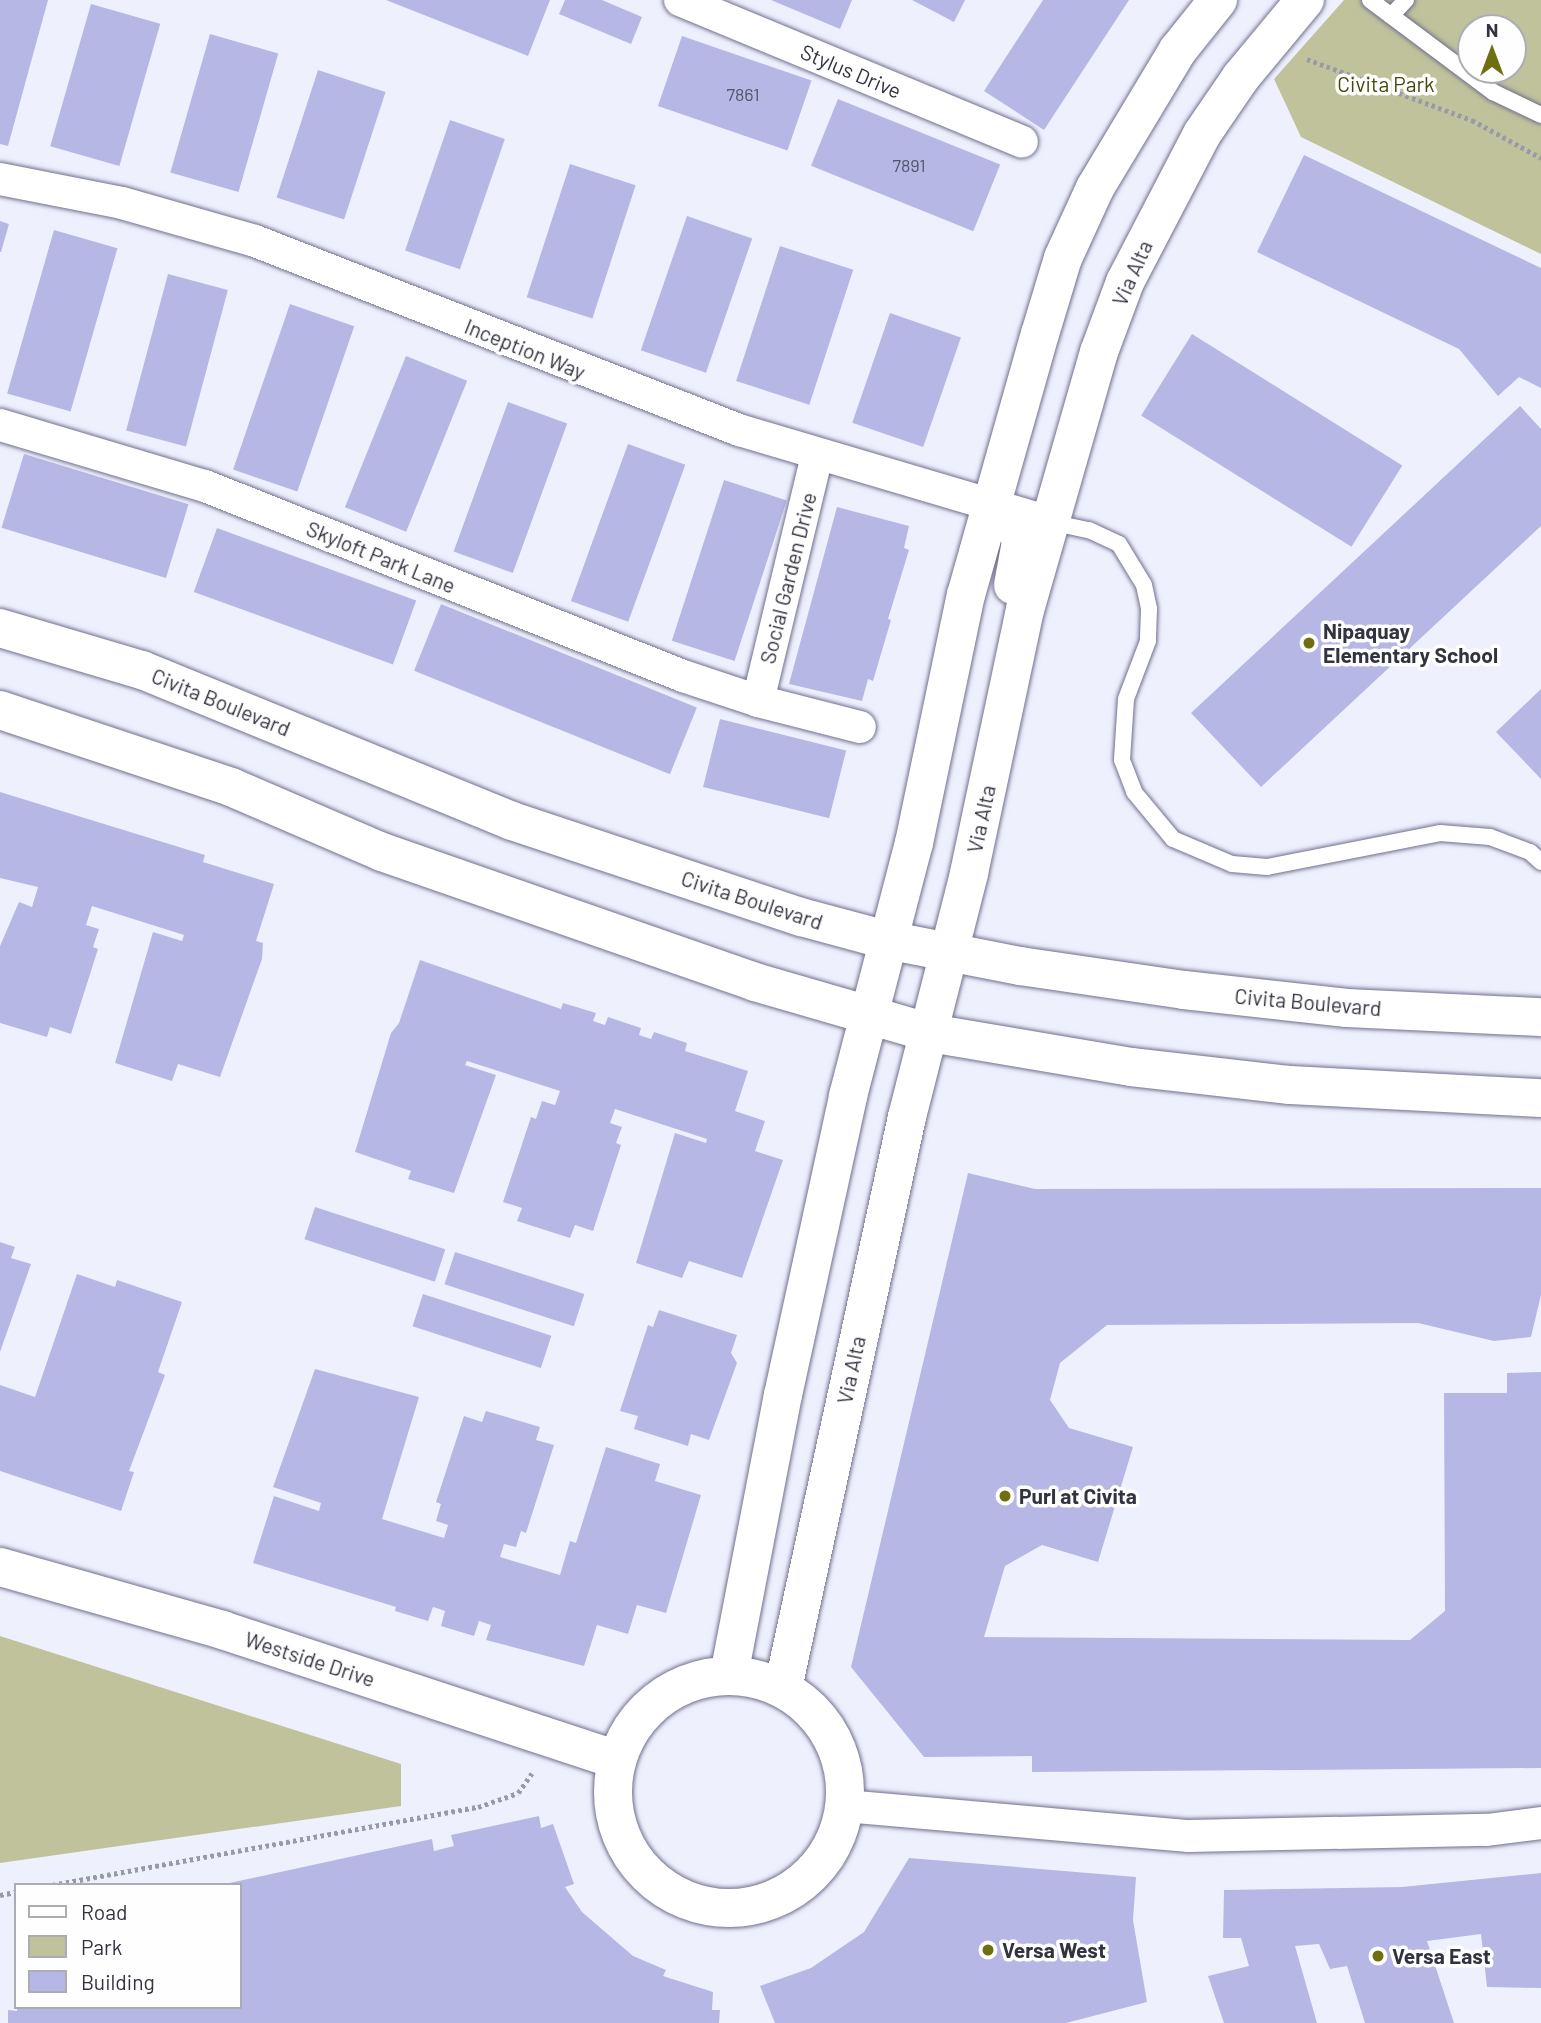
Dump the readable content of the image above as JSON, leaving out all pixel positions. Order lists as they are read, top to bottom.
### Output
{
  "streets": {
    "street": [
      "Stylus Drive",
      "Via Alta",
      "Inception Way",
      "Skyloft Park Lane",
      "Social Garden Drive",
      "Civita Boulevard",
      "Westside Drive"
    ]
  },
  "crossings": [
    ["Via Alta", "Inception Way"],
    ["Via Alta", "Civita Boulevard"],
    ["Via Alta", "Westside Drive"],
    ["Inception Way", "Social Garden Drive"],
    ["Skyloft Park Lane", "Social Garden Drive"]
  ],
  "parks": ["Civita Park"],
  "places": [
    "Nipaquay Elementary School",
    "Purl at Civita",
    "Versa West",
    "Versa East"
  ],
  "house_numbers": ["7861", "7891"],
  "legend": ["Road", "Park", "Building"],
  "north": "top"
}
